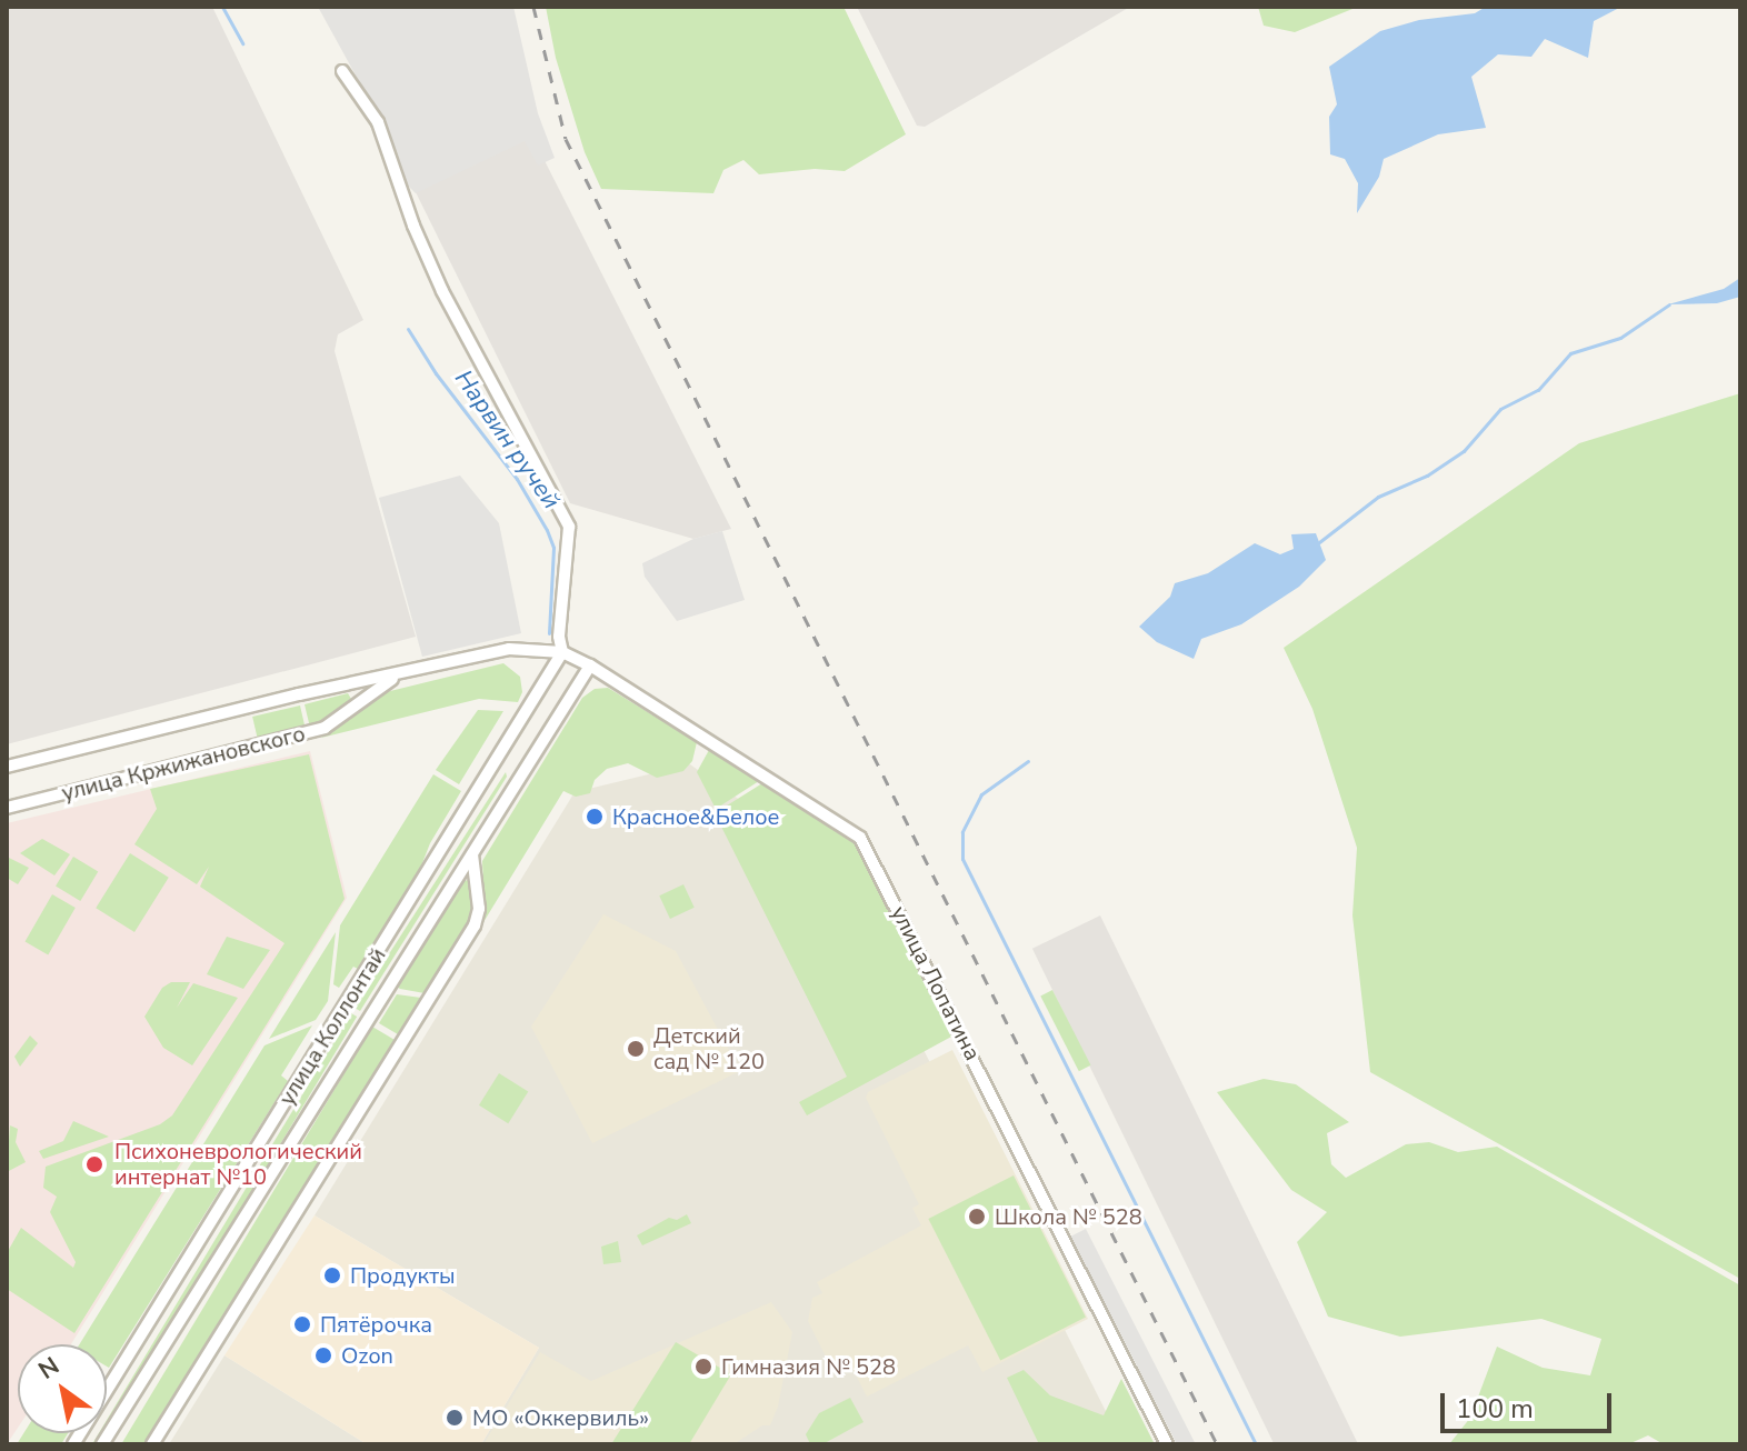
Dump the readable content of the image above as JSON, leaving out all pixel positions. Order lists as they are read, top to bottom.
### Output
{
  "streets": {
    "street": ["улица Кржижановского", "улица Лопатина", "улица Коллонтай"]
  },
  "crossings": [
    ["улица Кржижановского", "улица Лопатина"],
    ["улица Кржижановского", "улица Коллонтай"],
    ["улица Лопатина", "улица Коллонтай"]
  ],
  "water": ["Нарвин ручей"],
  "places": [
    "Красное&Белое",
    "Детский сад № 120",
    "Психоневрологический интернат №10",
    "Школа № 528",
    "Продукты",
    "Пятёрочка",
    "Ozon",
    "Гимназия № 528",
    "МО «Оккервиль»"
  ],
  "scale_bar": "100 m",
  "north": "top left"
}
